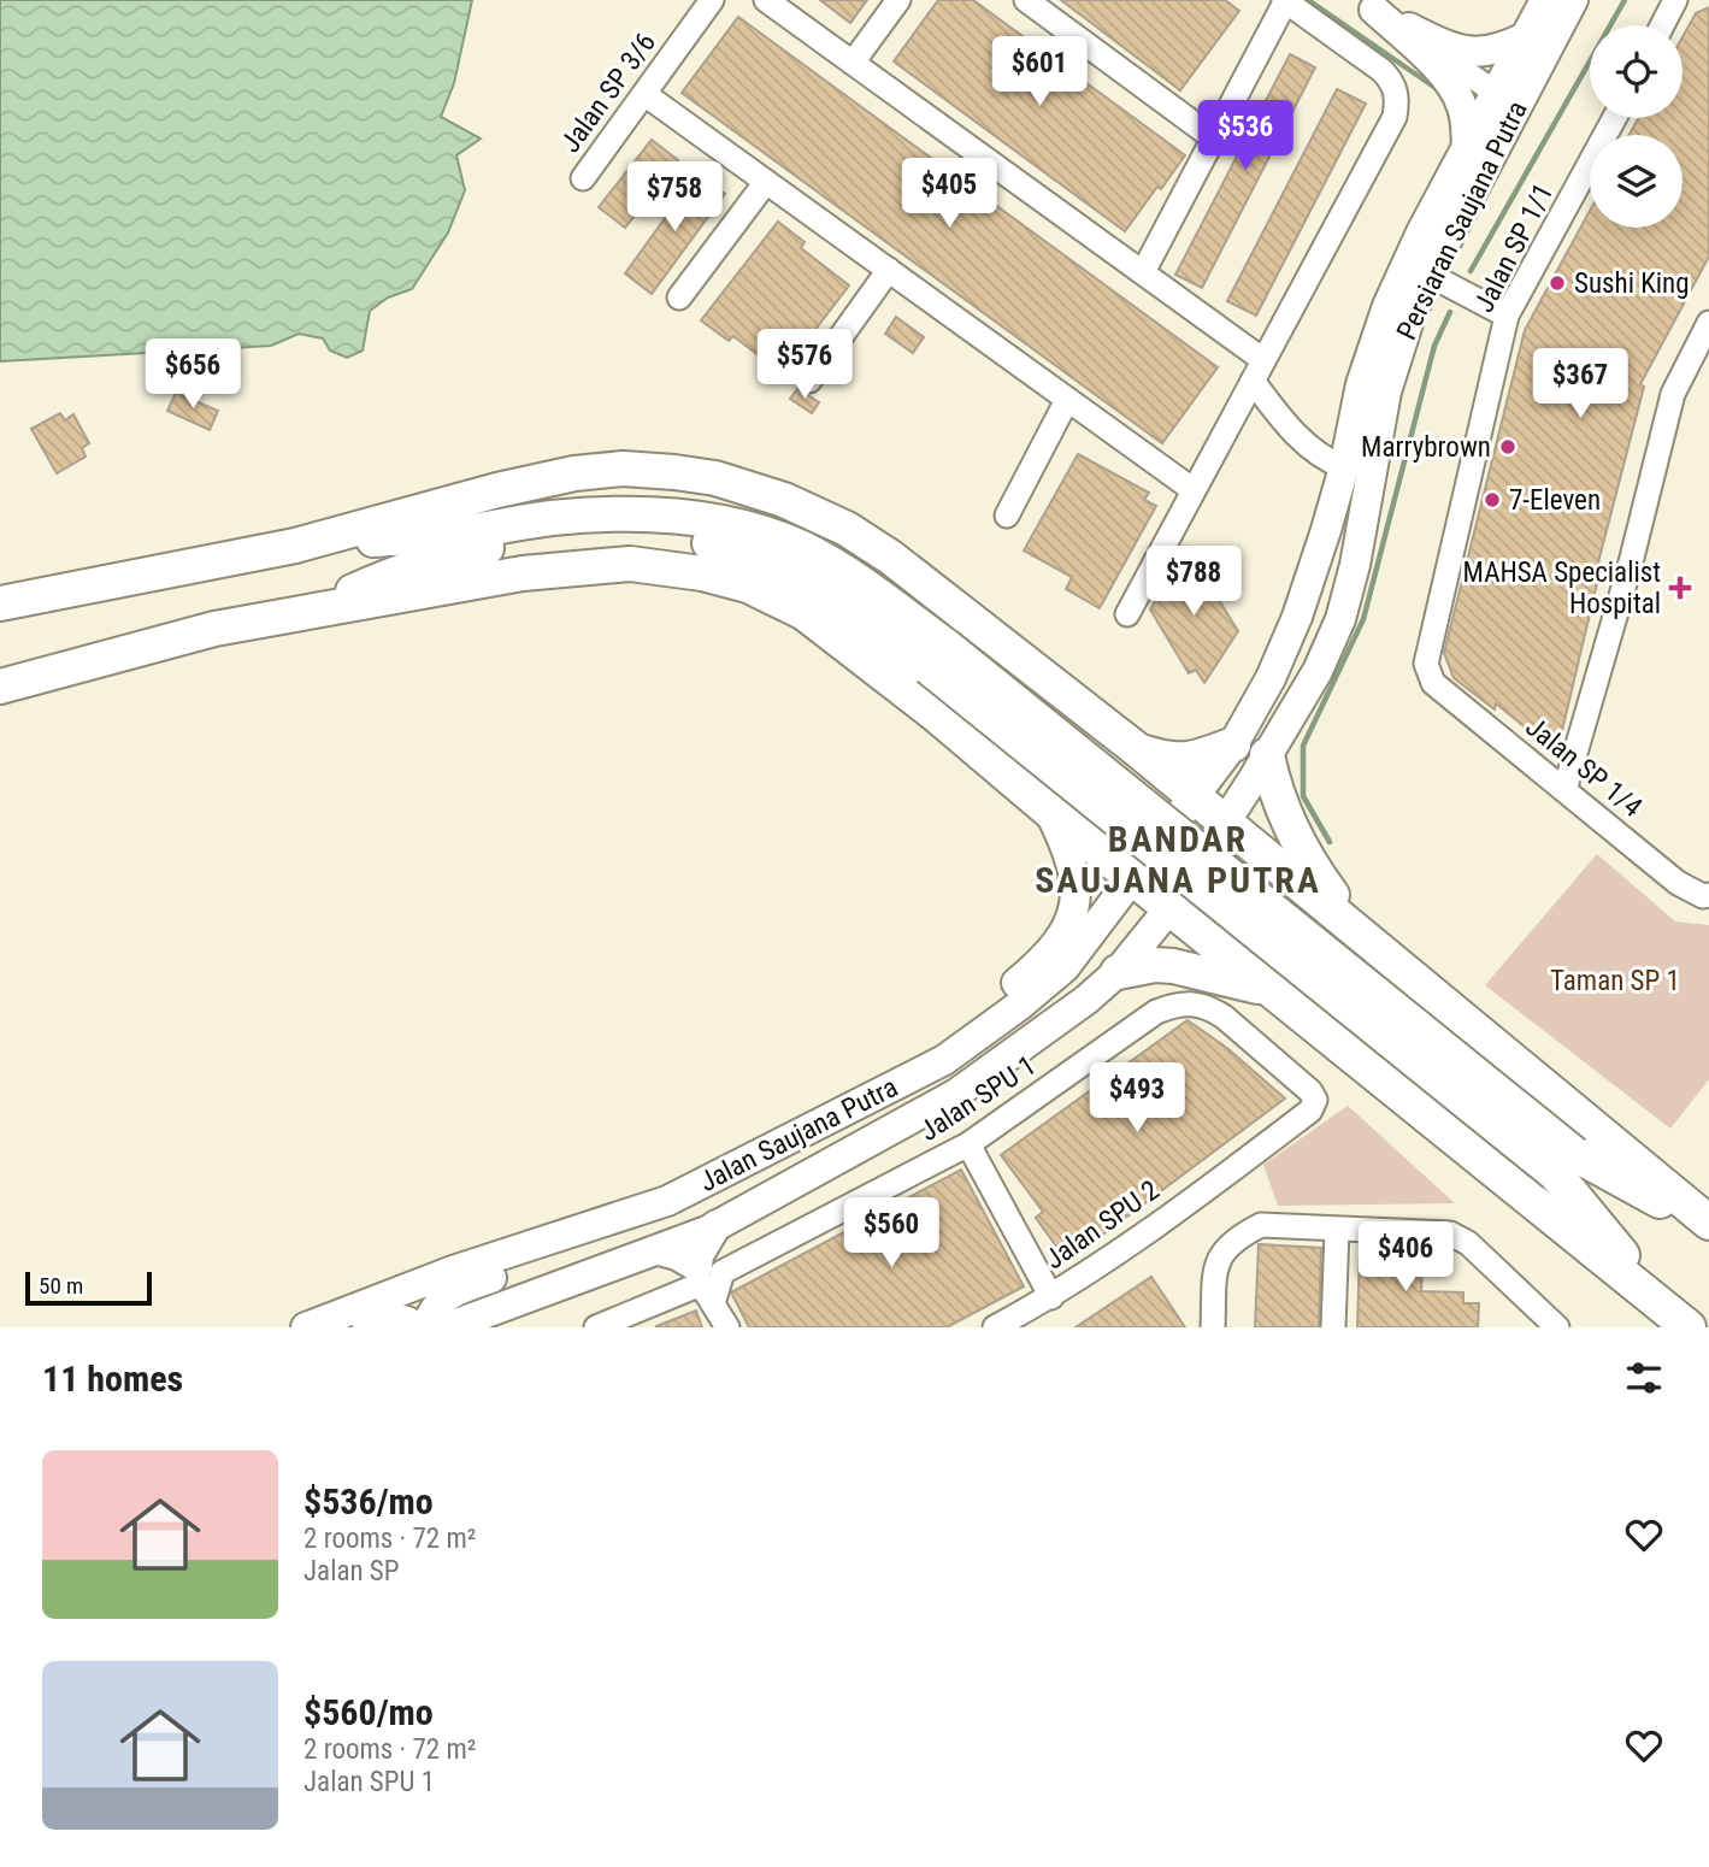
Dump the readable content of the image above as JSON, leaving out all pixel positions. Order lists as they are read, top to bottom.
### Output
{
  "streets": {
    "main road": ["Persiaran Saujana Putra", "Jalan Saujana Putra"],
    "street": [
      "Jalan SP 3/6",
      "Jalan SP 1/1",
      "Jalan SP 1/4",
      "Jalan SPU 1",
      "Jalan SPU 2"
    ]
  },
  "crossings": [
    ["Persiaran Saujana Putra", "Jalan Saujana Putra"],
    ["Jalan SP 1/1", "Jalan SP 1/4"],
    ["Jalan SPU 1", "Jalan SPU 2"]
  ],
  "districts": ["BANDAR SAUJANA PUTRA"],
  "parks": ["Taman SP 1"],
  "places": {
    "other": ["Sushi King", "Marrybrown", "7-Eleven"],
    "health": ["MAHSA Specialist Hospital"]
  },
  "scale_bar": "50 m",
  "page": {
    "price": [
      "$601",
      "$536",
      "$405",
      "$758",
      "$576",
      "$656",
      "$367",
      "$788",
      "$493",
      "$560",
      "$406"
    ],
    "scale": "50 m",
    "heading": "11 homes",
    "list": [
      {
        "name": "$536/mo",
        "note": "2 rooms · 72 m² · Jalan SP"
      },
      {
        "name": "$560/mo",
        "note": "2 rooms · 72 m² · Jalan SPU 1"
      }
    ]
  }
}
